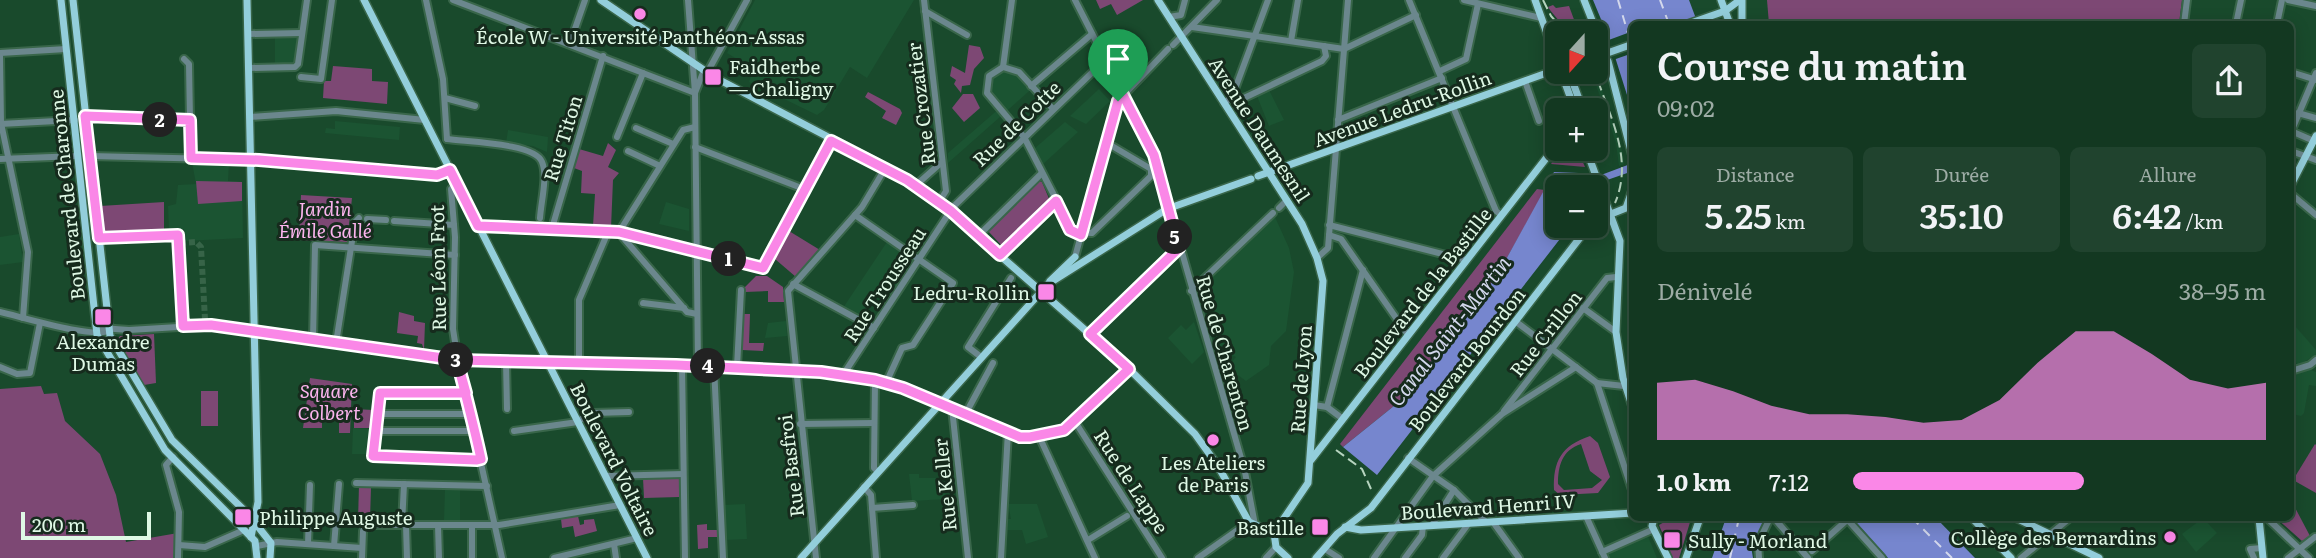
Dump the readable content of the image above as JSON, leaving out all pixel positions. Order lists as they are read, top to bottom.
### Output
{
  "streets": {
    "main road": [
      "Avenue Ledru-Rollin",
      "Avenue Daumesnil",
      "Boulevard de Charonne",
      "Boulevard de la Bastille",
      "Boulevard Bourdon",
      "Rue de Lyon",
      "Boulevard Voltaire",
      "Boulevard Henri IV"
    ],
    "street": [
      "Rue Crozatier",
      "Rue de Cotte",
      "Rue Titon",
      "Rue Léon Frot",
      "Rue Trousseau",
      "Rue Crillon",
      "Rue de Charenton",
      "Rue Basfroi",
      "Rue de Lappe",
      "Rue Keller"
    ]
  },
  "crossings": [
    ["Avenue Ledru-Rollin", "Avenue Daumesnil"],
    ["Avenue Ledru-Rollin", "Rue de Charenton"],
    ["Avenue Ledru-Rollin", "Rue Basfroi"],
    ["Rue de Cotte", "Rue Trousseau"],
    ["Rue de Cotte", "Rue de Charenton"],
    ["Avenue Daumesnil", "Rue de Lyon"],
    ["Rue Léon Frot", "Boulevard Voltaire"],
    ["Boulevard de la Bastille", "Rue de Lyon"],
    ["Boulevard Bourdon", "Boulevard Henri IV"]
  ],
  "water": ["Canal Saint-Martin"],
  "parks": ["Jardin Émile Gallé", "Square Colbert"],
  "places": {
    "other": ["École W - Université Panthéon-Assas", "Les Ateliers de Paris", "Collège des Bernardins"],
    "transit": [
      "Faidherbe — Chaligny",
      "Ledru-Rollin",
      "Alexandre Dumas",
      "Philippe Auguste",
      "Bastille",
      "Sully - Morland"
    ]
  },
  "scale_bar": "200 m",
  "north": "bottom",
  "page": {
    "map_buttons": ["+", "−"],
    "heading": ["Course du matin", "09:02"],
    "pins": [
      "2",
      "5",
      "1",
      "3",
      "4"
    ],
    "stats": [
      ["Distance", "5.25 km"],
      ["Durée", "35:10"],
      ["Allure", "6:42 /km"]
    ],
    "chart": ["Dénivelé", "38–95 m"],
    "list": [
      {
        "name": "1.0 km",
        "note": "7:12"
      }
    ],
    "scale": "200 m"
  }
}
